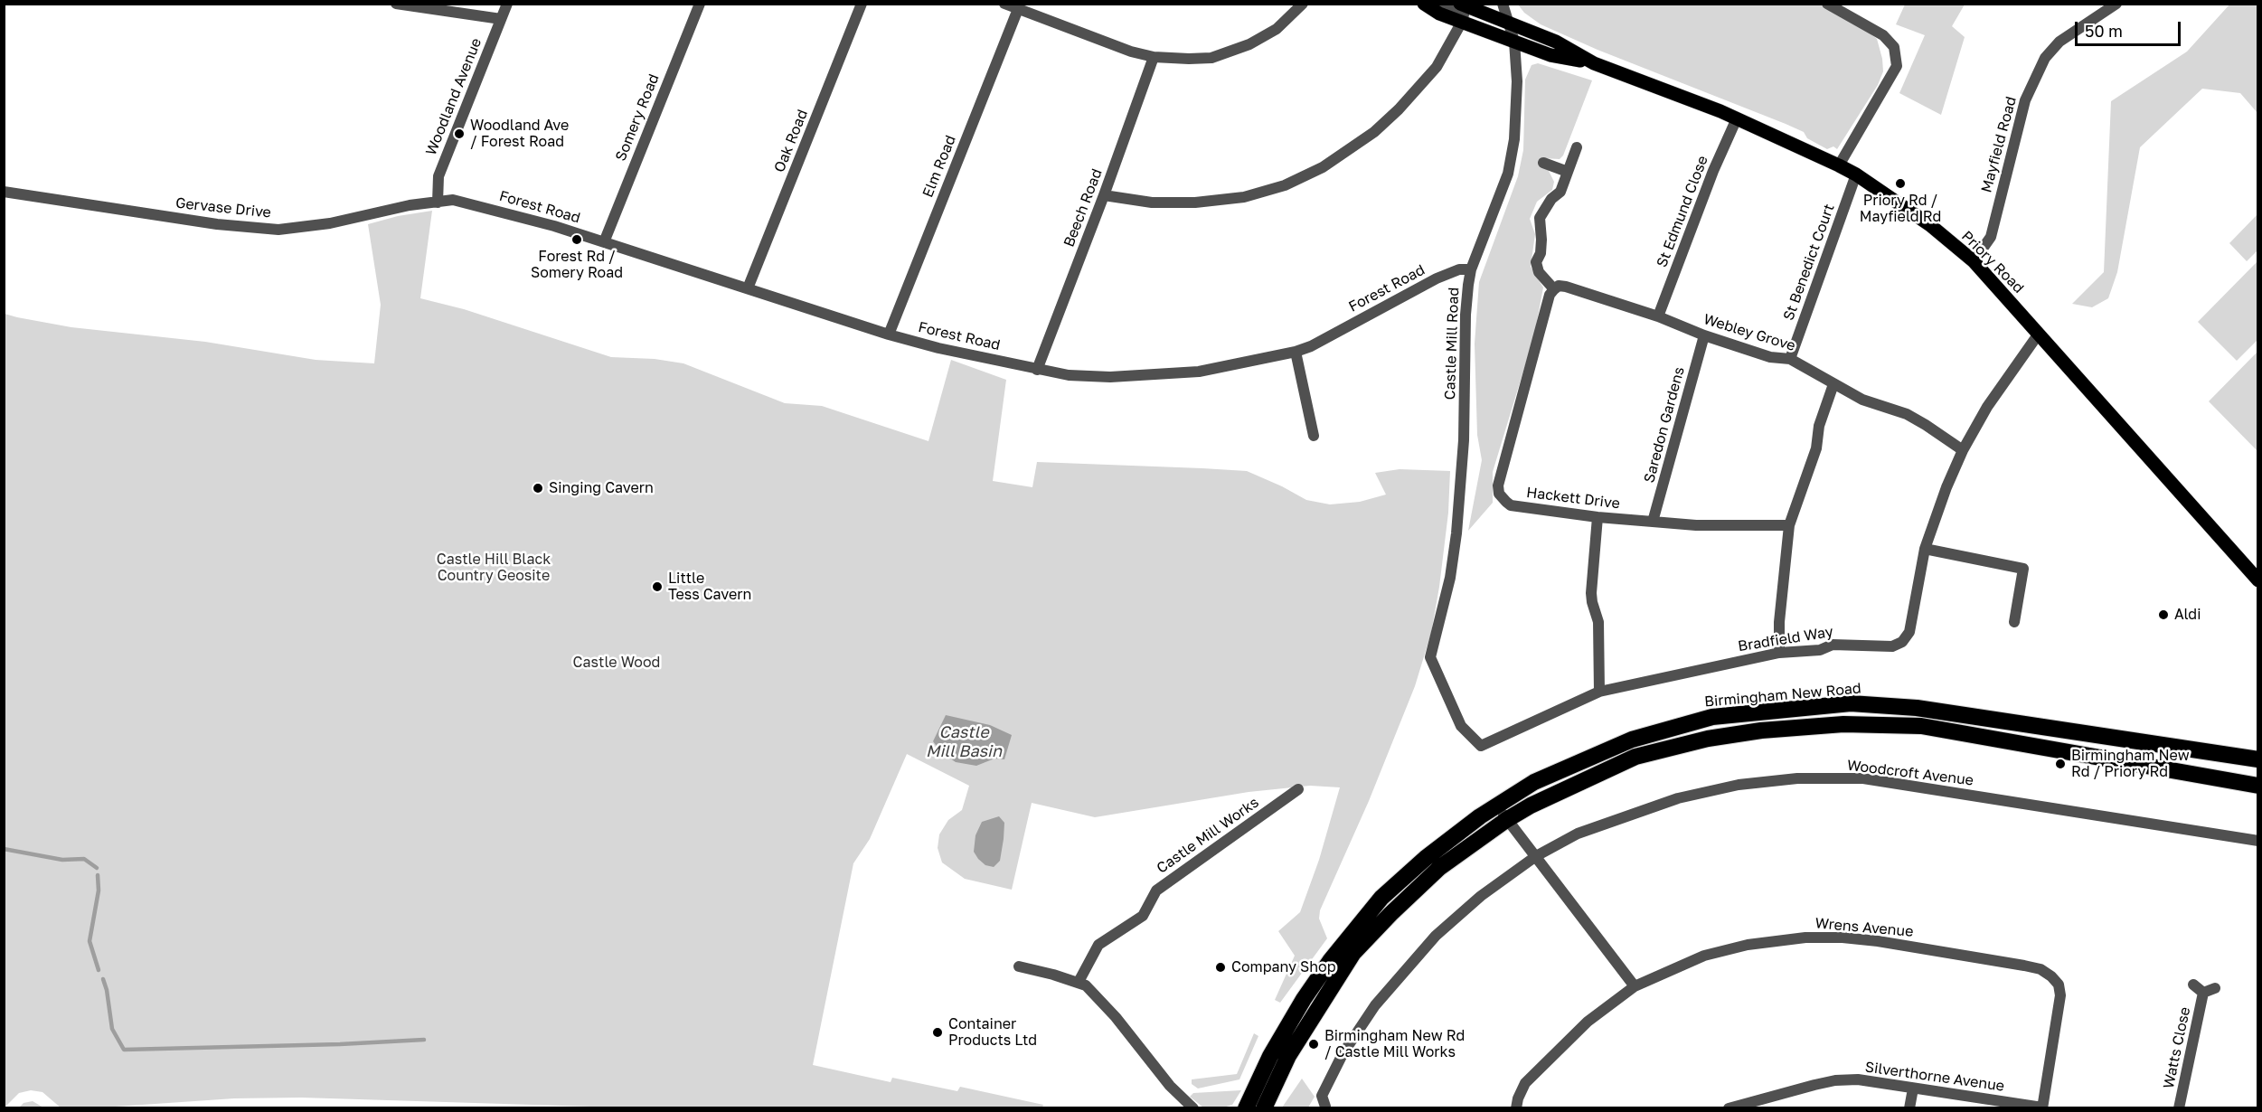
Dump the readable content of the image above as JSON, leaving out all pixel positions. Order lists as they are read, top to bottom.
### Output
{
  "streets": {
    "highway": ["Birmingham New Road"],
    "main road": ["Priory Road"],
    "street": [
      "Woodland Avenue",
      "Somery Road",
      "Oak Road",
      "Mayfield Road",
      "Elm Road",
      "Forest Road",
      "Gervase Drive",
      "Beech Road",
      "St Edmund Close",
      "St Benedict Court",
      "Webley Grove",
      "Castle Mill Road",
      "Saredon Gardens",
      "Hackett Drive",
      "Bradfield Way",
      "Woodcroft Avenue",
      "Castle Mill Works",
      "Wrens Avenue",
      "Watts Close",
      "Silverthorne Avenue"
    ]
  },
  "crossings": [
    ["Woodland Avenue", "Forest Road"],
    ["Woodland Avenue", "Gervase Drive"],
    ["Somery Road", "Forest Road"],
    ["Oak Road", "Forest Road"],
    ["Mayfield Road", "Priory Road"],
    ["Elm Road", "Forest Road"],
    ["Forest Road", "Gervase Drive"],
    ["Forest Road", "Beech Road"],
    ["Forest Road", "Castle Mill Road"],
    ["St Edmund Close", "Priory Road"],
    ["St Edmund Close", "Webley Grove"],
    ["St Benedict Court", "Priory Road"],
    ["St Benedict Court", "Webley Grove"],
    ["Priory Road", "Castle Mill Road"],
    ["Priory Road", "Bradfield Way"],
    ["Webley Grove", "Saredon Gardens"],
    ["Webley Grove", "Hackett Drive"],
    ["Webley Grove", "Bradfield Way"],
    ["Castle Mill Road", "Bradfield Way"],
    ["Saredon Gardens", "Hackett Drive"],
    ["Wrens Avenue", "Silverthorne Avenue"]
  ],
  "water": ["Castle Mill Basin"],
  "parks": ["Castle Hill Black Country Geosite", "Castle Wood"],
  "places": [
    "Woodland Ave / Forest Road",
    "Priory Rd / Mayfield Rd",
    "Forest Rd / Somery Road",
    "Singing Cavern",
    "Little Tess Cavern",
    "Aldi",
    "Birmingham New Rd / Priory Rd",
    "Company Shop",
    "Container Products Ltd",
    "Birmingham New Rd / Castle Mill Works"
  ],
  "scale_bar": "50 m"
}
